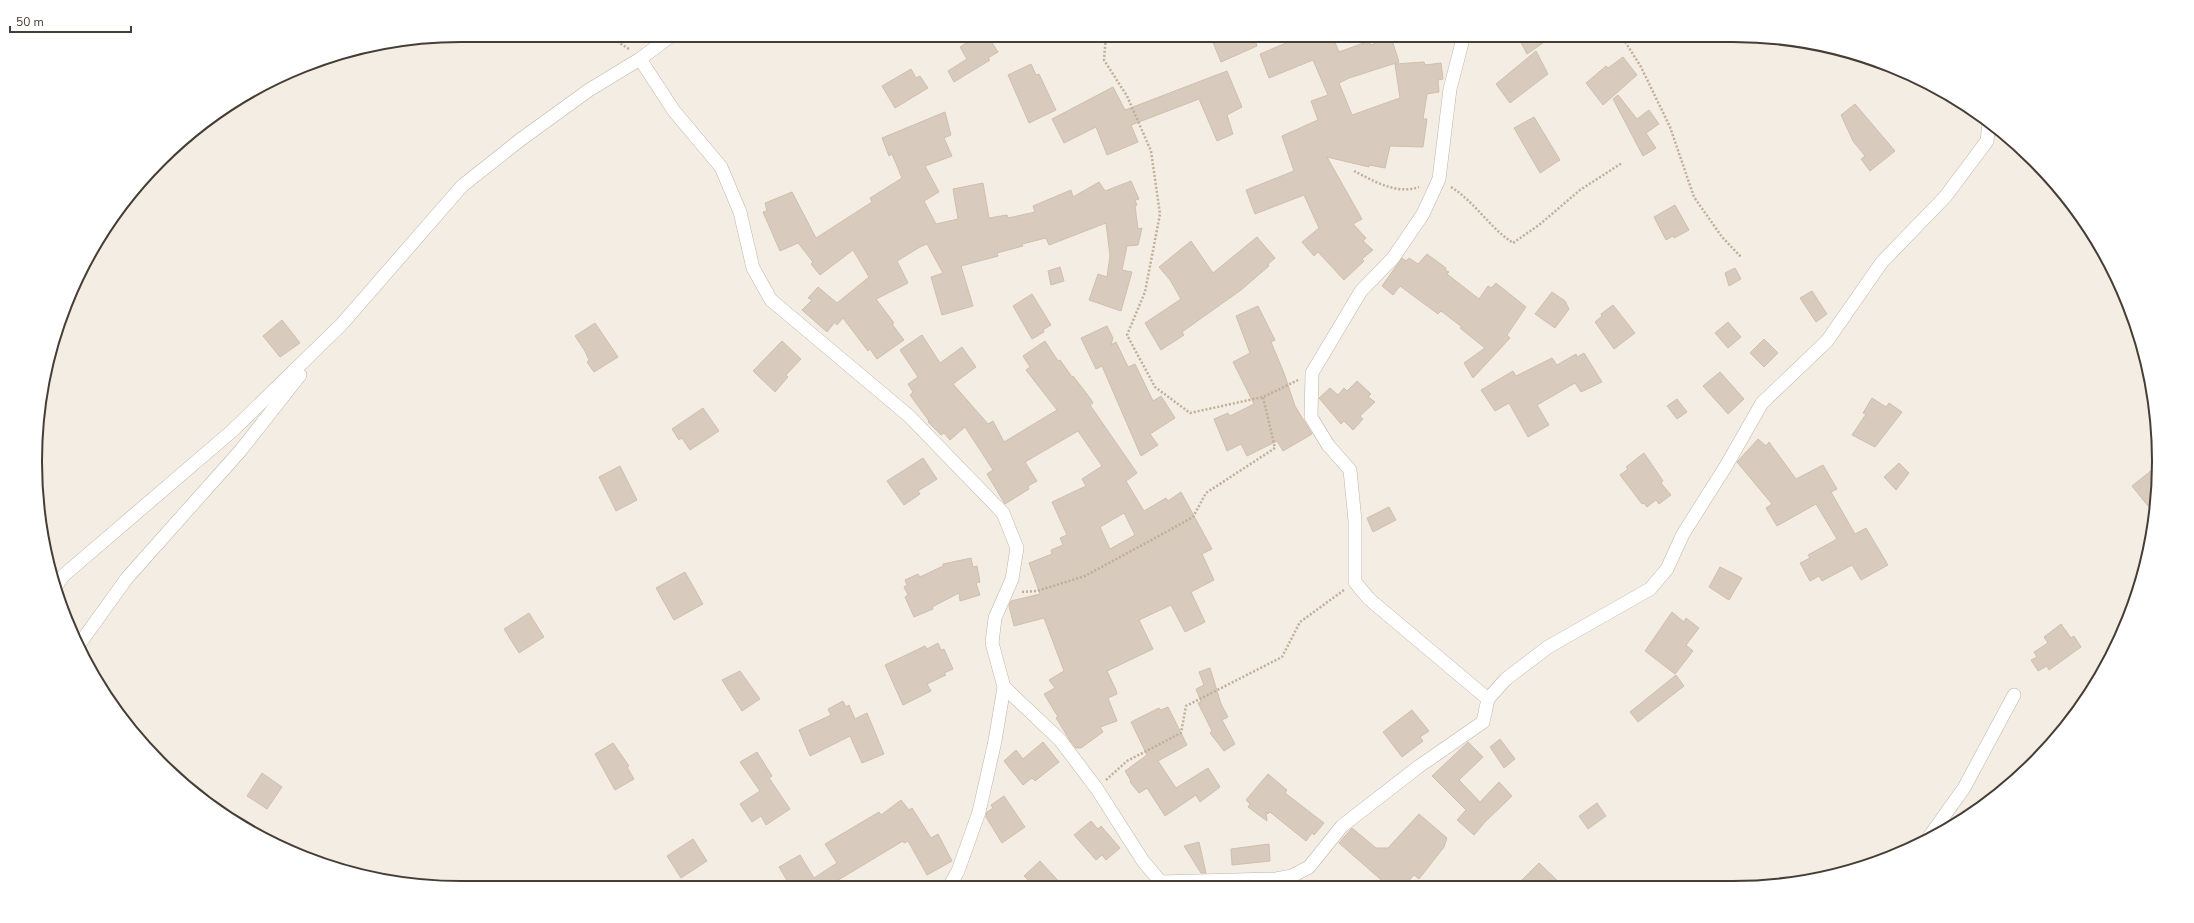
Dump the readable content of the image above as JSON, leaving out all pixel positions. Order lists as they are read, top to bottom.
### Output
{
  "scale_bar": "50 m"
}
